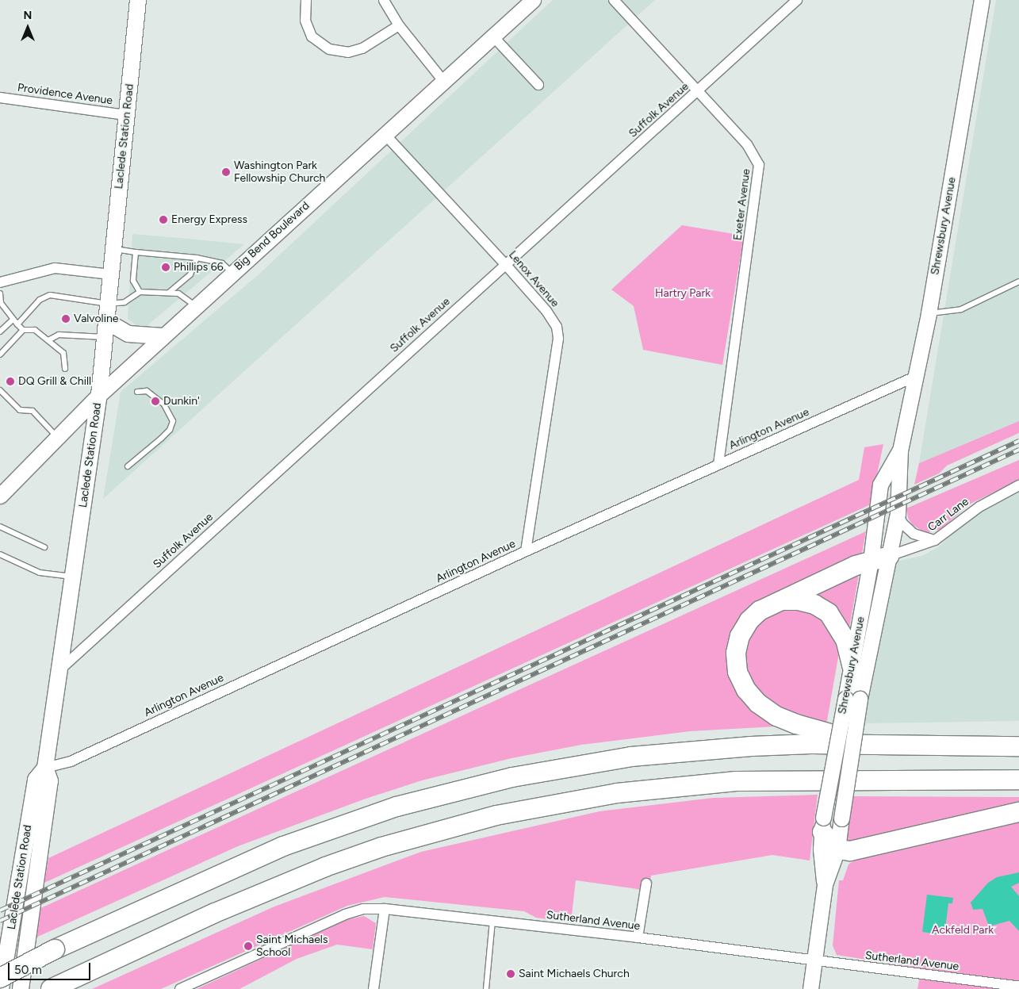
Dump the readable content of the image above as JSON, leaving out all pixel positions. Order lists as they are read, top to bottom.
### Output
{
  "streets": {
    "main road": ["Laclede Station Road", "Shrewsbury Avenue", "Big Bend Boulevard"],
    "street": [
      "Providence Avenue",
      "Suffolk Avenue",
      "Exeter Avenue",
      "Lenox Avenue",
      "Arlington Avenue",
      "Carr Lane",
      "Sutherland Avenue"
    ]
  },
  "crossings": [
    ["Providence Avenue", "Laclede Station Road"],
    ["Suffolk Avenue", "Laclede Station Road"],
    ["Suffolk Avenue", "Exeter Avenue"],
    ["Suffolk Avenue", "Lenox Avenue"],
    ["Laclede Station Road", "Big Bend Boulevard"],
    ["Laclede Station Road", "Arlington Avenue"],
    ["Exeter Avenue", "Arlington Avenue"],
    ["Shrewsbury Avenue", "Arlington Avenue"],
    ["Shrewsbury Avenue", "Carr Lane"],
    ["Shrewsbury Avenue", "Sutherland Avenue"],
    ["Big Bend Boulevard", "Lenox Avenue"],
    ["Lenox Avenue", "Arlington Avenue"]
  ],
  "parks": ["Hartry Park", "Ackfeld Park"],
  "places": [
    "Washington Park Fellowship Church",
    "Energy Express",
    "Phillips 66",
    "Valvoline",
    "DQ Grill & Chill",
    "Dunkin'",
    "Saint Michaels School",
    "Saint Michaels Church"
  ],
  "scale_bar": "50 m",
  "north": "top"
}
